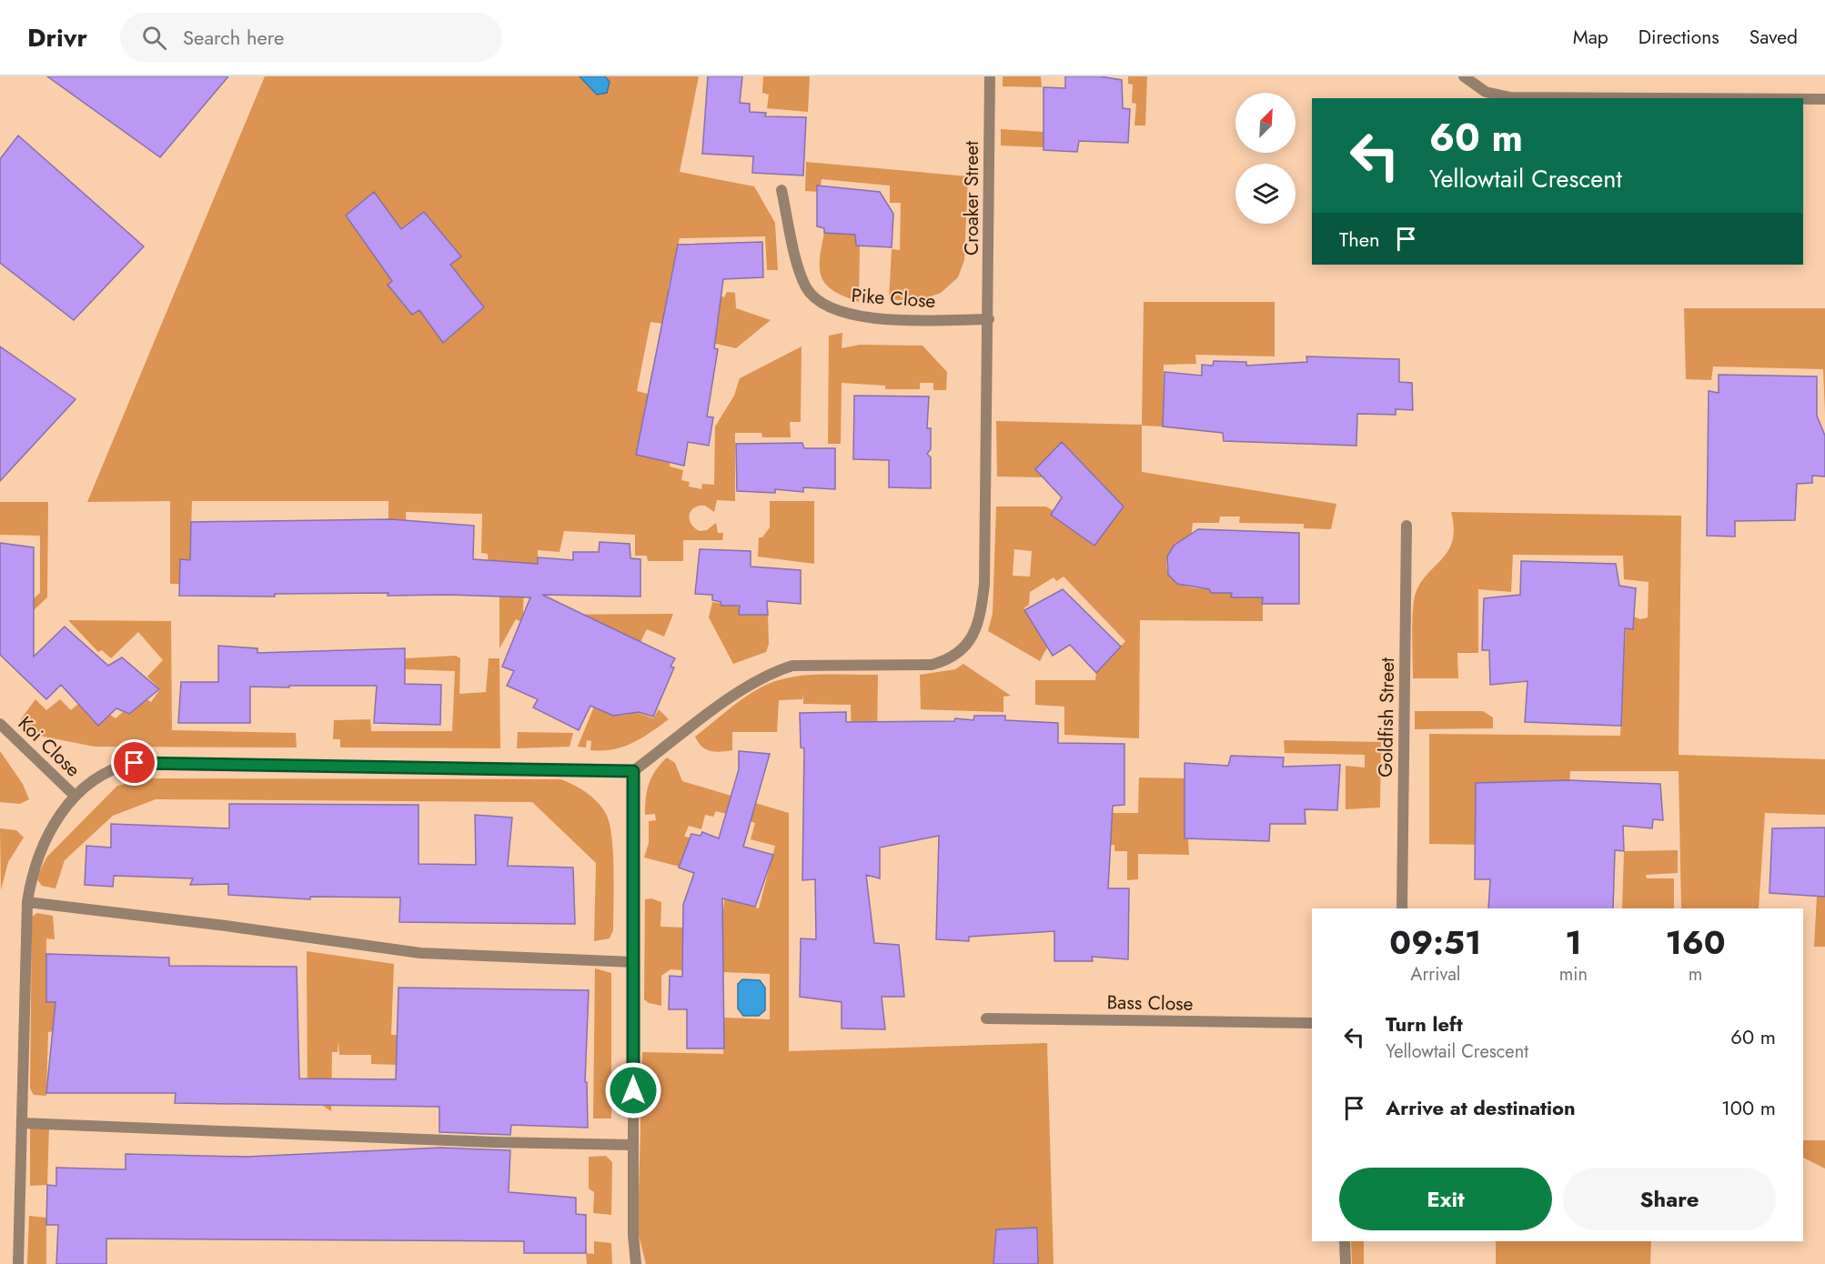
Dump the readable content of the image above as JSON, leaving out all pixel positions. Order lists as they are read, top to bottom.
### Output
{
  "streets": {
    "street": [
      "Croaker Street",
      "Pike Close",
      "Goldfish Street",
      "Koi Close",
      "Bass Close"
    ]
  },
  "crossings": [
    ["Croaker Street", "Pike Close"]
  ],
  "north": "top right",
  "page": {
    "header": "Drivr",
    "search": "Search here",
    "nav": ["Map", "Directions", "Saved"],
    "turn": ["60 m", "Yellowtail Crescent"],
    "then": "Then",
    "eta": [
      "09:51",
      "Arrival",
      "1",
      "min",
      "160",
      "m"
    ],
    "list": [
      {
        "name": "Turn left",
        "note": "Yellowtail Crescent",
        "value": "60 m"
      },
      {
        "name": "Arrive at destination",
        "value": "100 m"
      }
    ],
    "buttons": ["Exit", "Share"]
  }
}
